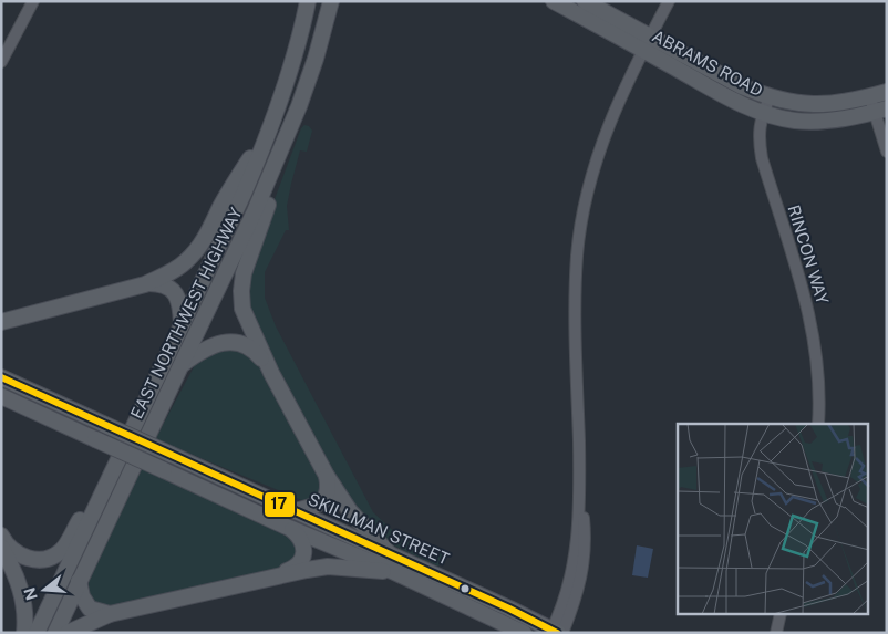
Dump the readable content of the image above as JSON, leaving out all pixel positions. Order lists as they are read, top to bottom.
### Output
{
  "streets": {
    "main road": ["ABRAMS ROAD", "EAST NORTHWEST HIGHWAY", "SKILLMAN STREET"],
    "street": ["RINCON WAY"]
  },
  "crossings": [
    ["ABRAMS ROAD", "RINCON WAY"]
  ],
  "lines": ["transit line 17"],
  "north": "left"
}
